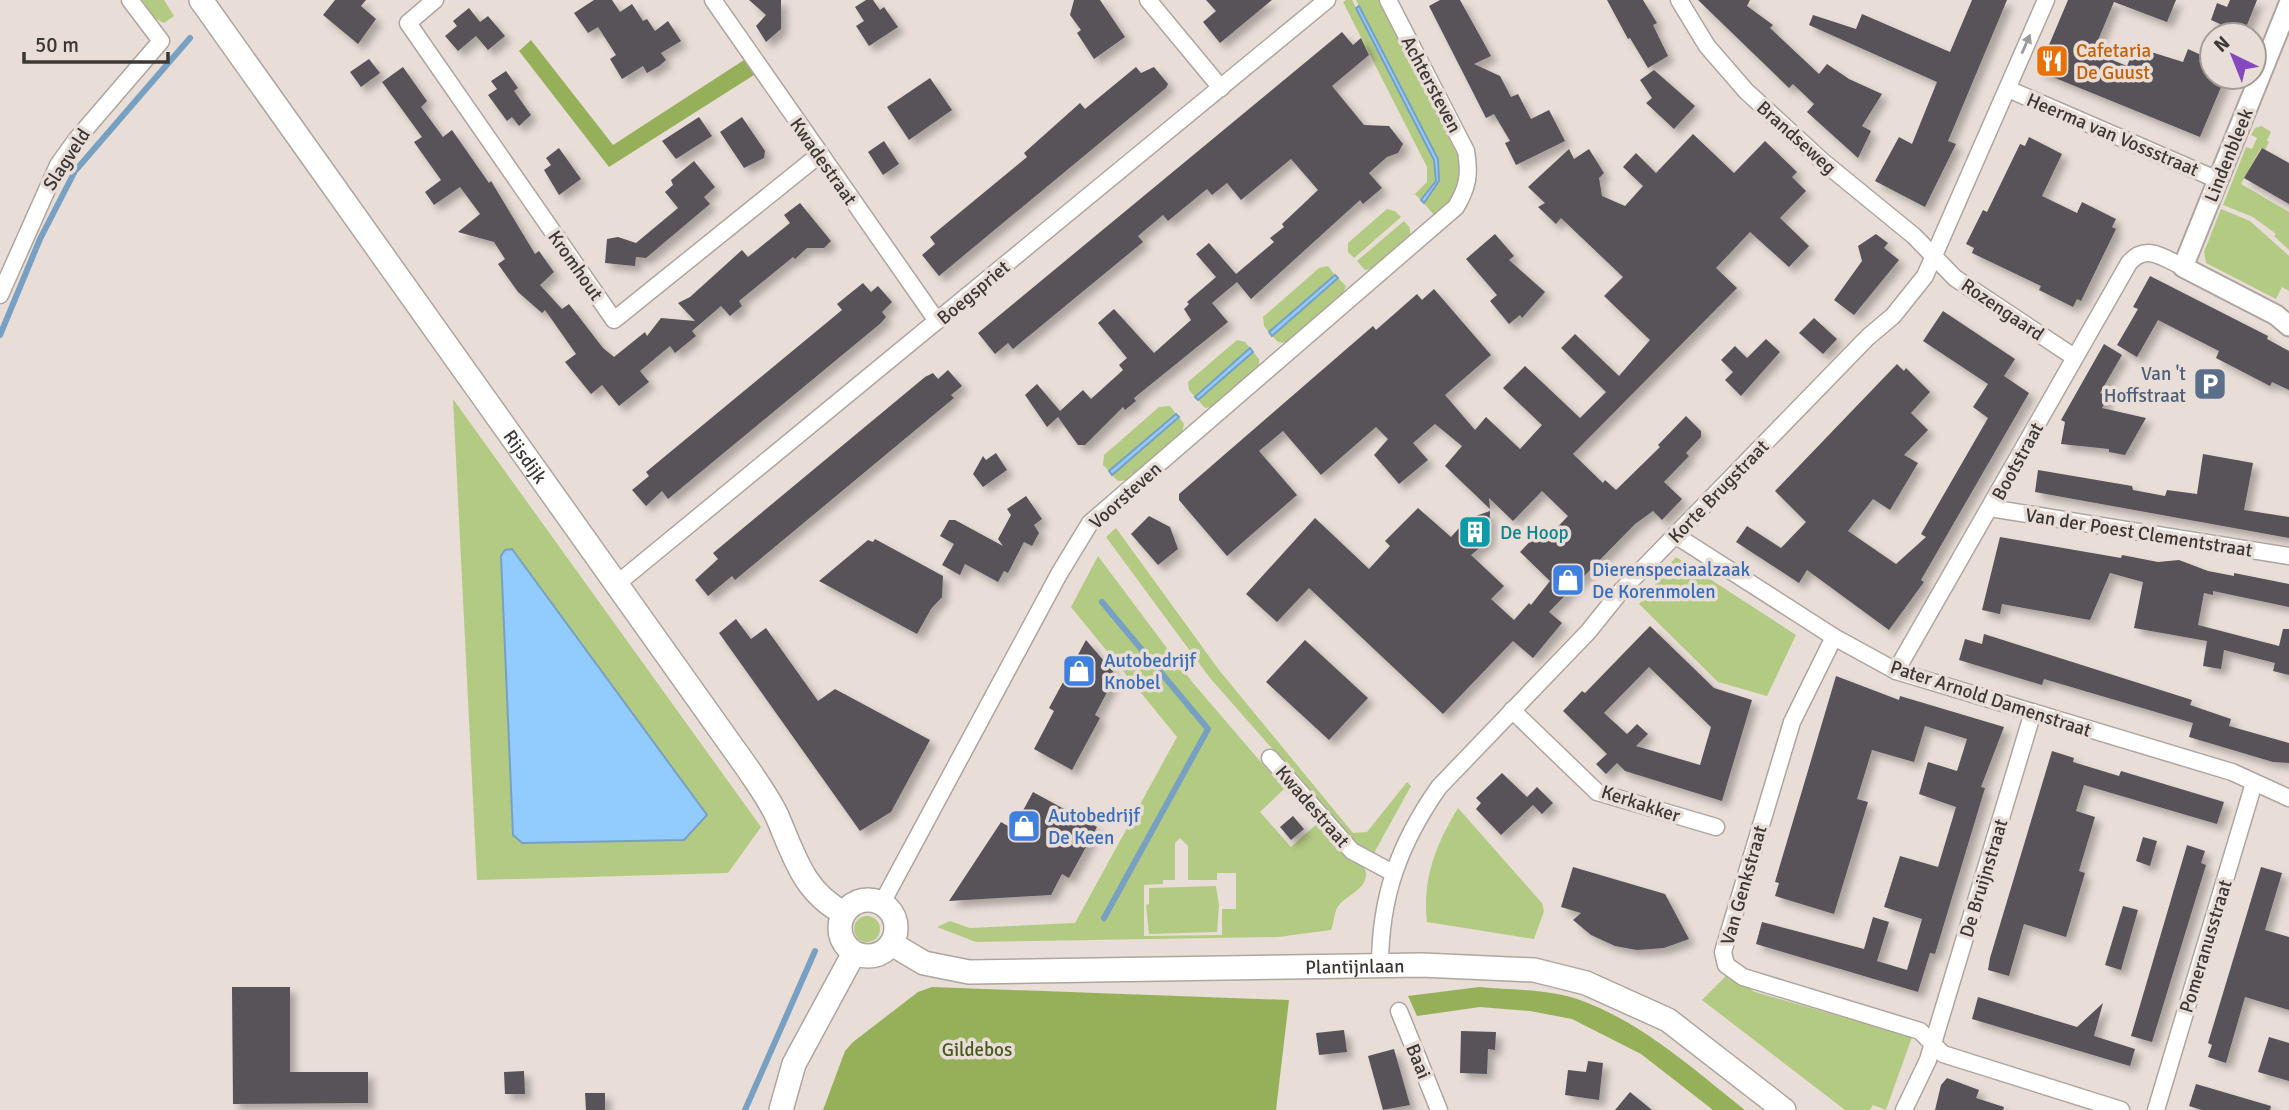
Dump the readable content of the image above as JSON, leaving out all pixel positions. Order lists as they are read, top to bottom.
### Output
{
  "streets": {
    "main road": ["Rijsdijk", "Plantijnlaan"],
    "street": [
      "Achtersteven",
      "Heerma van Vossstraat",
      "Brandseweg",
      "Lindenbleek",
      "Slagveld",
      "Kwadestraat",
      "Kromhout",
      "Boegspriet",
      "Rozengaard",
      "Bootstraat",
      "Korte Brugstraat",
      "Voorsteven",
      "Van der Poest Clementstraat",
      "Pater Arnold Damenstraat",
      "Kerkakker",
      "De Bruijnstraat",
      "Van Genkstraat",
      "Pomeranusstraat",
      "Baai"
    ]
  },
  "crossings": [
    ["Achtersteven", "Voorsteven"],
    ["Heerma van Vossstraat", "Lindenbleek"],
    ["Heerma van Vossstraat", "Korte Brugstraat"],
    ["Brandseweg", "Rozengaard"],
    ["Brandseweg", "Korte Brugstraat"],
    ["Lindenbleek", "Bootstraat"],
    ["Kwadestraat", "Kromhout"],
    ["Kwadestraat", "Boegspriet"],
    ["Kwadestraat", "Korte Brugstraat"],
    ["Boegspriet", "Rijsdijk"],
    ["Rozengaard", "Bootstraat"],
    ["Rozengaard", "Korte Brugstraat"],
    ["Rijsdijk", "Voorsteven"],
    ["Rijsdijk", "Plantijnlaan"],
    ["Bootstraat", "Van der Poest Clementstraat"],
    ["Bootstraat", "Pater Arnold Damenstraat"],
    ["Korte Brugstraat", "Pater Arnold Damenstraat"],
    ["Korte Brugstraat", "Kerkakker"],
    ["Korte Brugstraat", "Plantijnlaan"],
    ["Voorsteven", "Plantijnlaan"],
    ["Pater Arnold Damenstraat", "De Bruijnstraat"],
    ["Pater Arnold Damenstraat", "Van Genkstraat"],
    ["Pater Arnold Damenstraat", "Pomeranusstraat"],
    ["De Bruijnstraat", "Van Genkstraat"]
  ],
  "parks": ["Gildebos"],
  "places": {
    "restaurant": ["Cafetaria De Guust"],
    "parking": ["Van 't Hoffstraat"],
    "building": ["De Hoop"],
    "shop": ["Dierenspeciaalzaak De Korenmolen", "Autobedrijf Knobel", "Autobedrijf De Keen"]
  },
  "scale_bar": "50 m",
  "north": "top left"
}
